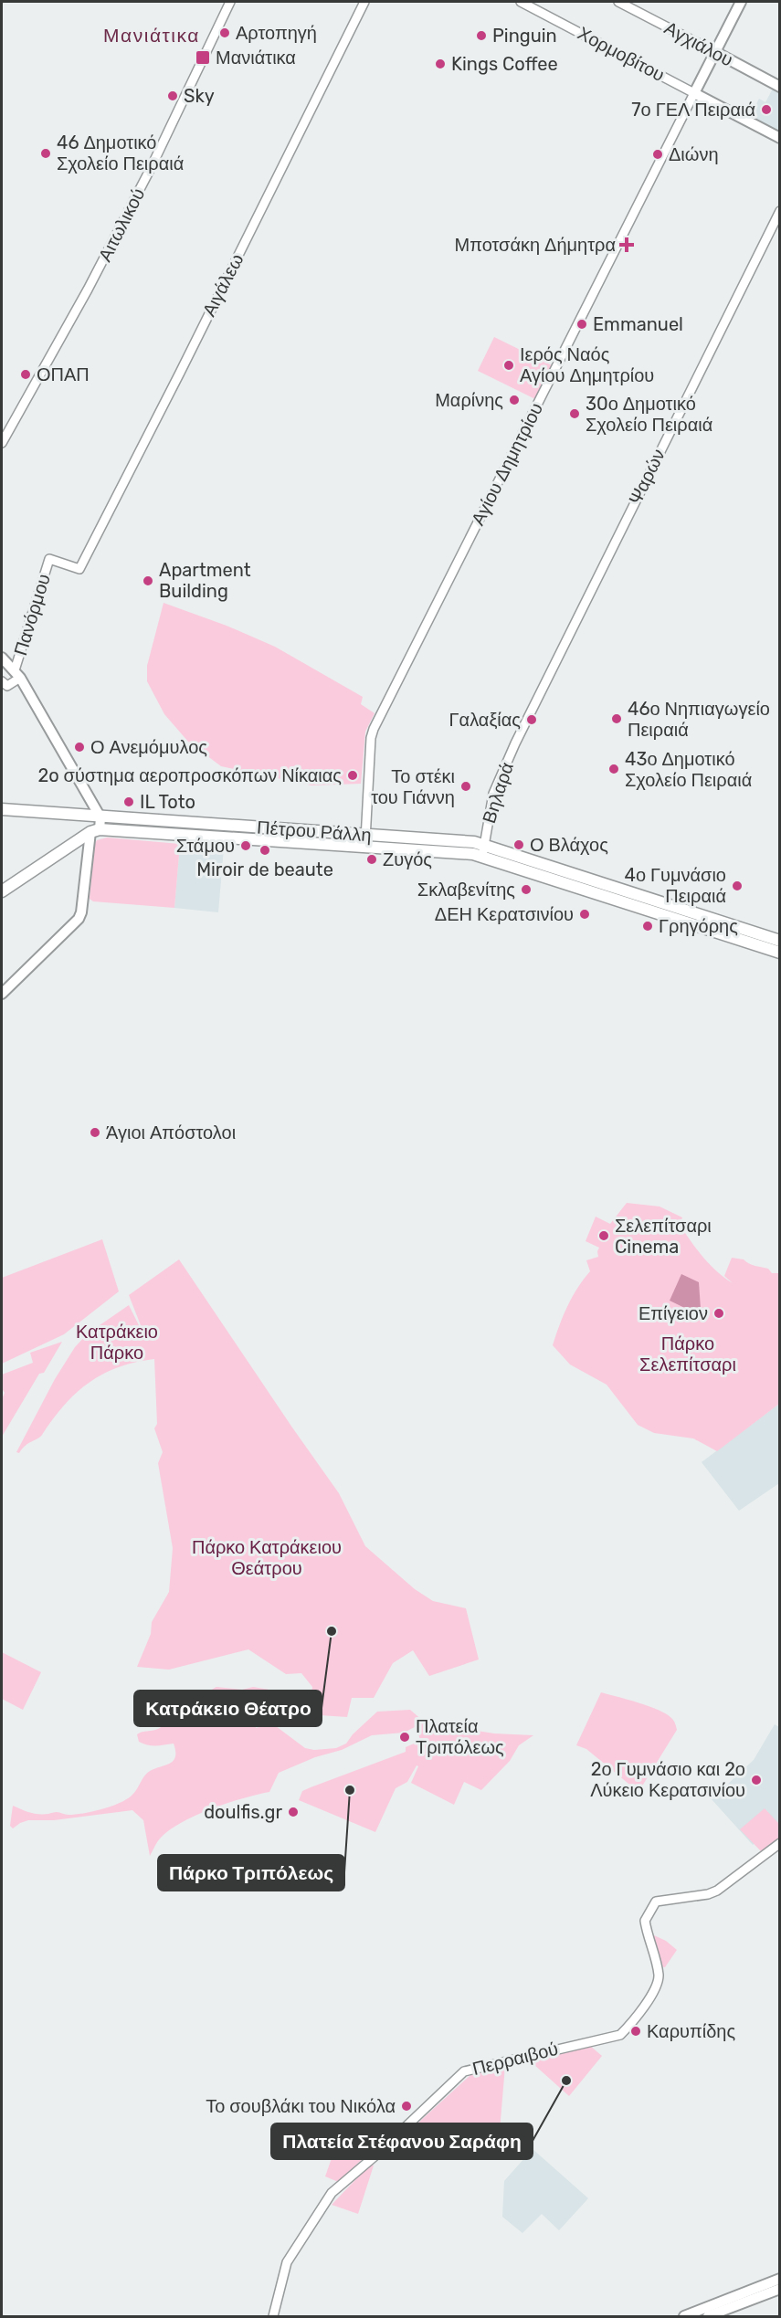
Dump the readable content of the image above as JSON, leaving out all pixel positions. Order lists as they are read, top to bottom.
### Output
{
  "streets": {
    "main road": [
      "Αγχιάλου",
      "Χορμοβίτου",
      "Αγίου Δημητρίου",
      "Πέτρου Ράλλη"
    ],
    "street": [
      "Αιτωλικού",
      "Αιγάλεω",
      "Ψαρών",
      "Πανόρμου",
      "Βηλαρά",
      "Περραιβού"
    ]
  },
  "crossings": [
    ["Αγχιάλου", "Αγίου Δημητρίου"],
    ["Χορμοβίτου", "Αγίου Δημητρίου"],
    ["Αιγάλεω", "Πανόρμου"],
    ["Αγίου Δημητρίου", "Πέτρου Ράλλη"],
    ["Ψαρών", "Βηλαρά"],
    ["Βηλαρά", "Πέτρου Ράλλη"]
  ],
  "districts": ["Μανιάτικα"],
  "parks": ["Κατράκειο Πάρκο", "Πάρκο Σελεπίτσαρι", "Πάρκο Κατράκειου Θεάτρου"],
  "places": {
    "other": [
      "Αρτοπηγή",
      "Pinguin",
      "Kings Coffee",
      "Sky",
      "7ο ΓΕΛ Πειραιά",
      "46 Δημοτικό Σχολείο Πειραιά",
      "Διώνη",
      "Emmanuel",
      "Ιερός Ναός Αγίου Δημητρίου",
      "ΟΠΑΠ",
      "Μαρίνης",
      "30ο Δημοτικό Σχολείο Πειραιά",
      "Apartment Building",
      "46ο Νηπιαγωγείο Πειραιά",
      "Γαλαξίας",
      "Ο Ανεμόμυλος",
      "43ο Δημοτικό Σχολείο Πειραιά",
      "2o σύστημα αεροπροσκόπων Νίκαιας",
      "Το στέκι του Γιάννη",
      "IL Toto",
      "Ο Βλάχος",
      "Στάμου",
      "Miroir de beaute",
      "Ζυγός",
      "4ο Γυμνάσιο Πειραιά",
      "Σκλαβενίτης",
      "ΔΕΗ Κερατσινίου",
      "Γρηγόρης",
      "Άγιοι Απόστολοι",
      "Σελεπίτσαρι Cinema",
      "Επίγειον",
      "Κατράκειο Θέατρο",
      "Πλατεία Τριπόλεως",
      "2ο Γυμνάσιο και 2ο Λύκειο Κερατσινίου",
      "Πάρκο Τριπόλεως",
      "doulfis.gr",
      "Καρυπίδης",
      "Πλατεία Στέφανου Σαράφη",
      "Το σουβλάκι του Νικόλα"
    ],
    "transit": ["Μανιάτικα"],
    "health": ["Μποτσάκη Δήμητρα"]
  }
}
